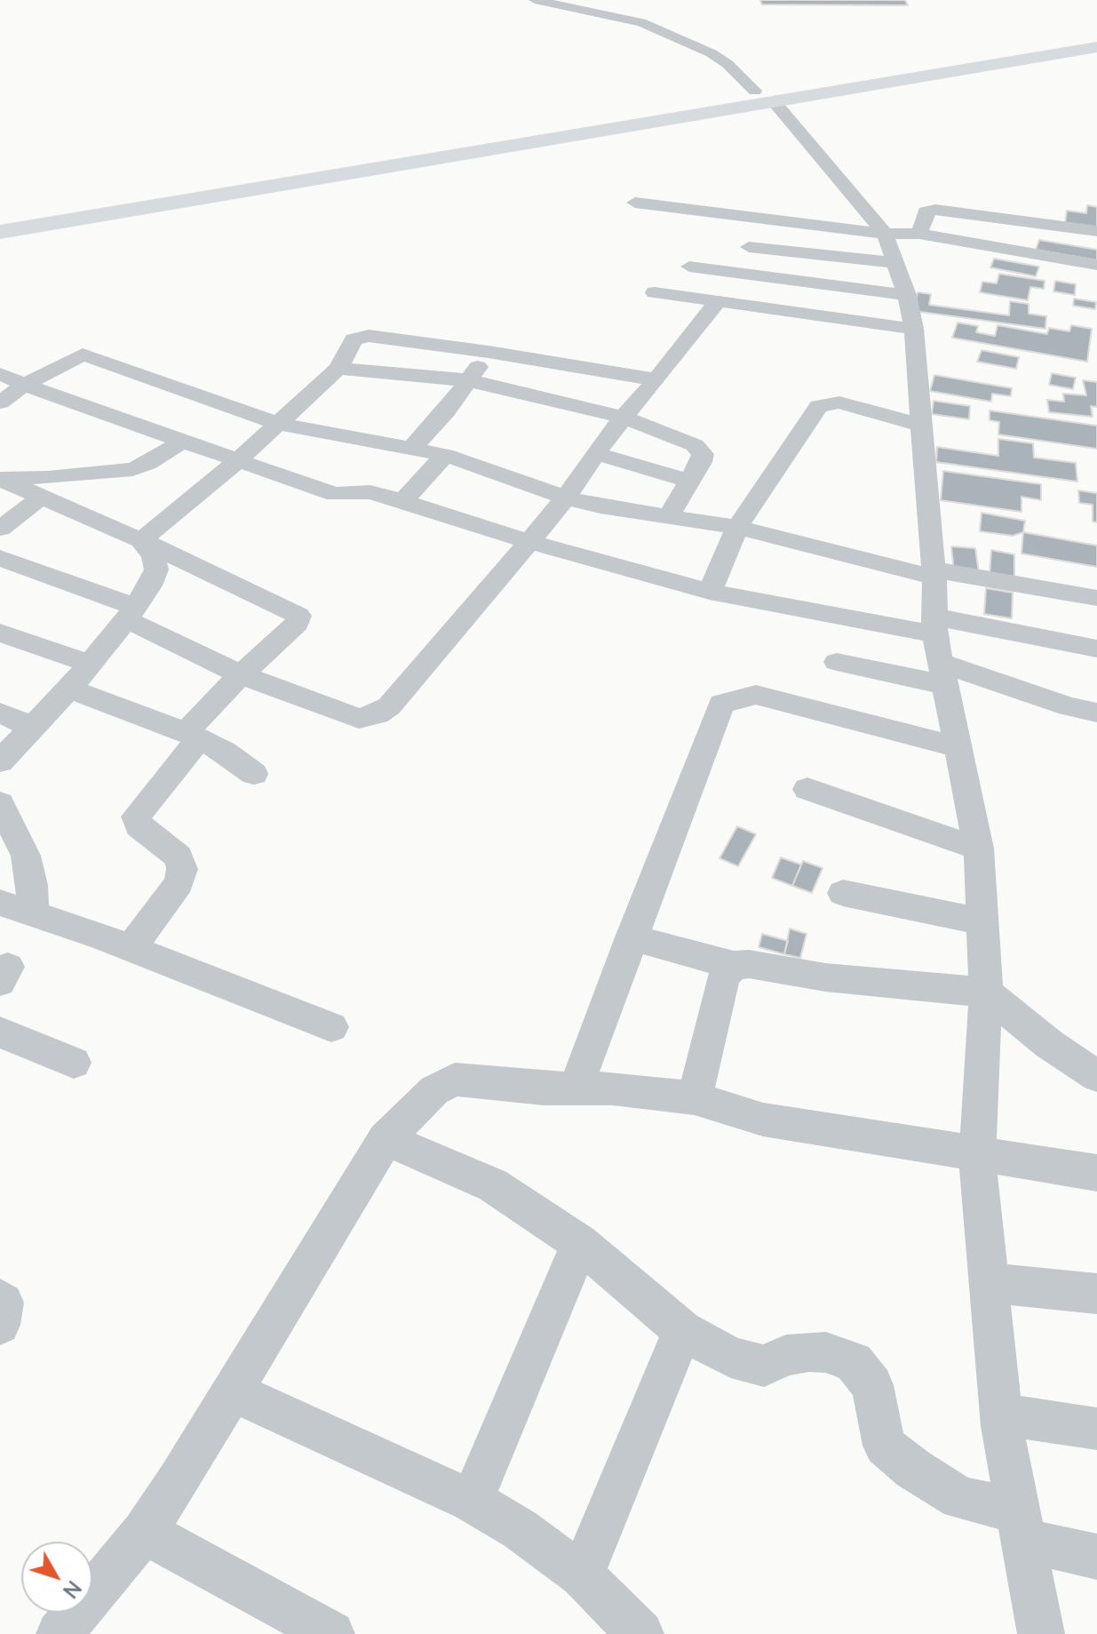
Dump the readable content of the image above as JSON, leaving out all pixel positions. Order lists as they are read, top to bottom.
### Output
{
  "north": "bottom right"
}
